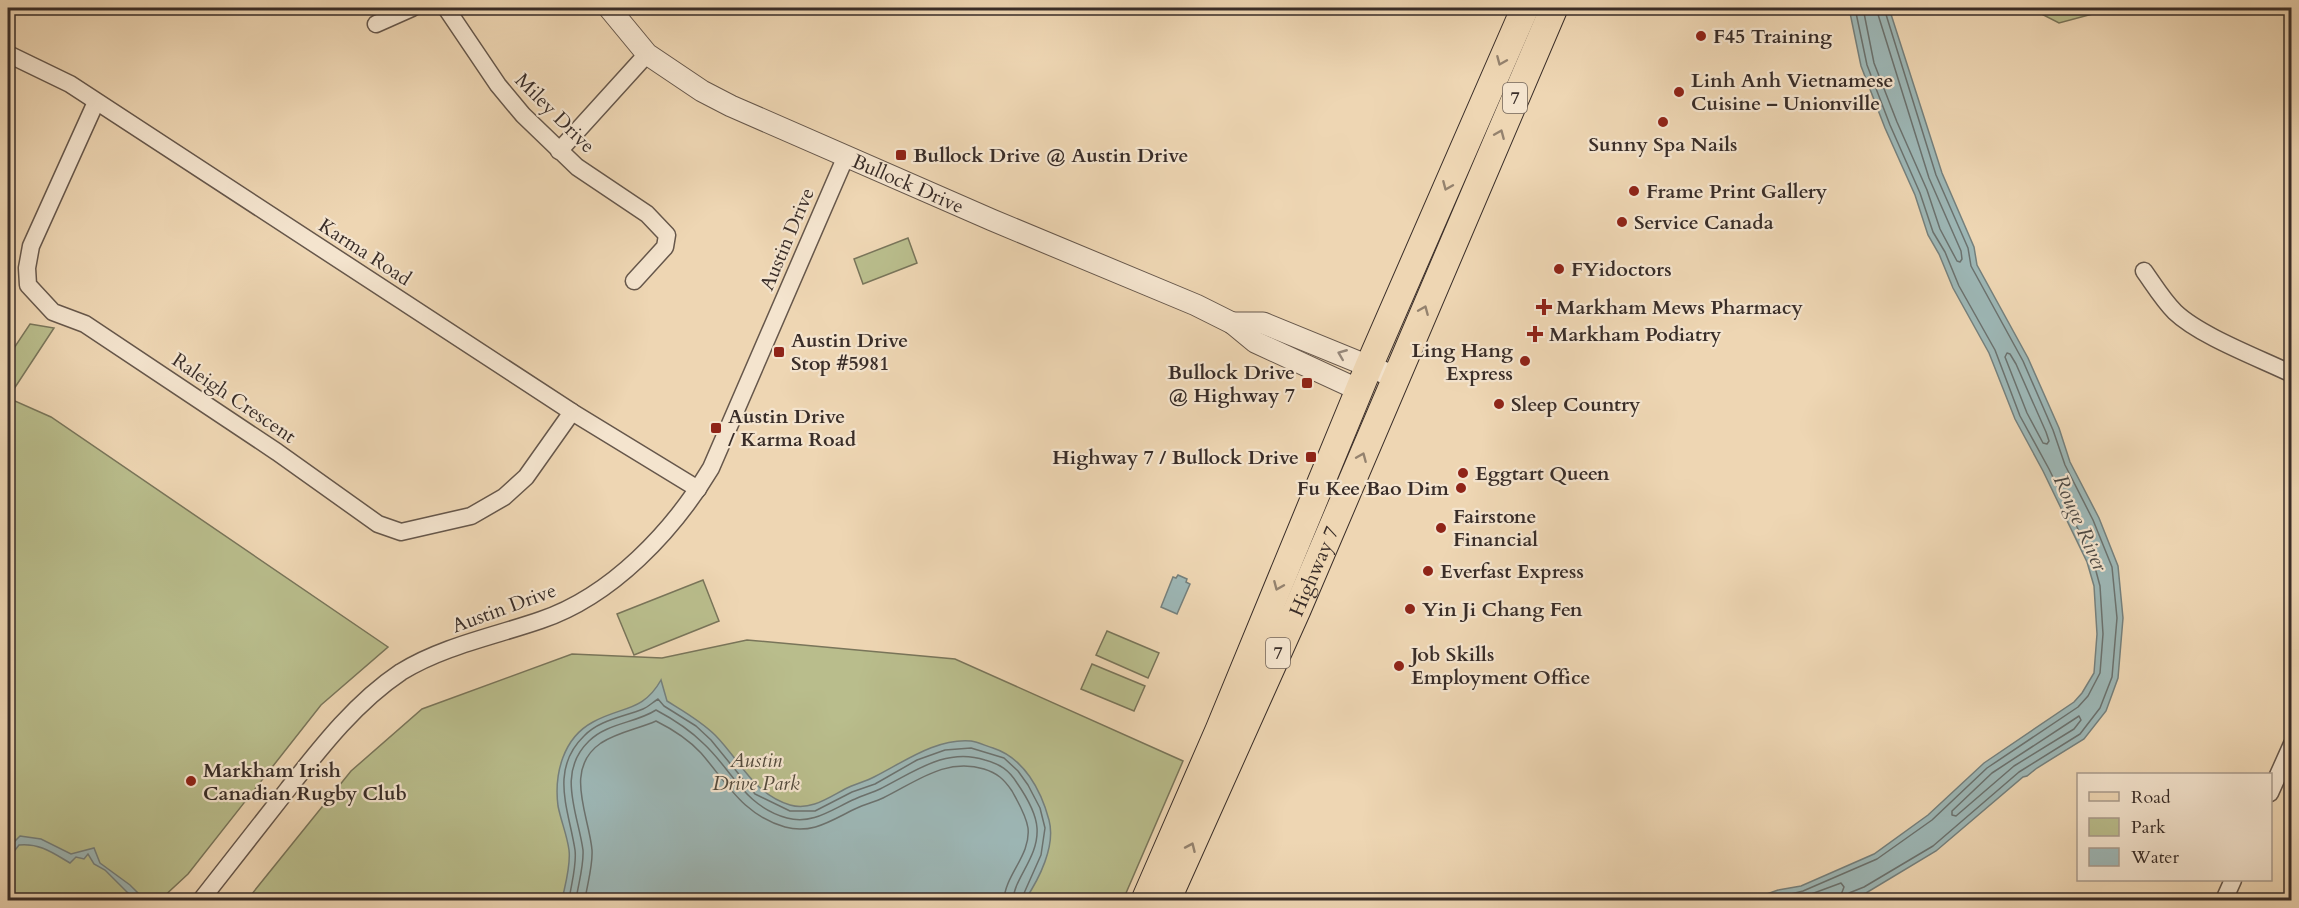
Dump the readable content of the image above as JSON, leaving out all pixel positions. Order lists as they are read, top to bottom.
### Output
{
  "streets": {
    "main road": ["7", "Highway 7"],
    "street": [
      "Miley Drive",
      "Bullock Drive",
      "Austin Drive",
      "Karma Road",
      "Raleigh Crescent"
    ]
  },
  "crossings": [
    ["Bullock Drive", "Austin Drive"],
    ["Bullock Drive", "Highway 7"],
    ["Austin Drive", "Karma Road"],
    ["Karma Road", "Raleigh Crescent"]
  ],
  "water": ["Rouge River"],
  "parks": ["Austin Drive Park"],
  "places": {
    "other": [
      "F45 Training",
      "Linh Anh Vietnamese Cuisine – Unionville",
      "Sunny Spa Nails",
      "Frame Print Gallery",
      "Service Canada",
      "FYidoctors",
      "Ling Hang Express",
      "Sleep Country",
      "Eggtart Queen",
      "Fu Kee Bao Dim",
      "Fairstone Financial",
      "Everfast Express",
      "Yin Ji Chang Fen",
      "Job Skills Employment Office",
      "Markham Irish Canadian Rugby Club"
    ],
    "transit": [
      "Bullock Drive @ Austin Drive",
      "Austin Drive Stop #5981",
      "Bullock Drive @ Highway 7",
      "Austin Drive / Karma Road",
      "Highway 7 / Bullock Drive"
    ],
    "health": ["Markham Mews Pharmacy", "Markham Podiatry"]
  },
  "legend": ["Road", "Park", "Water"]
}
